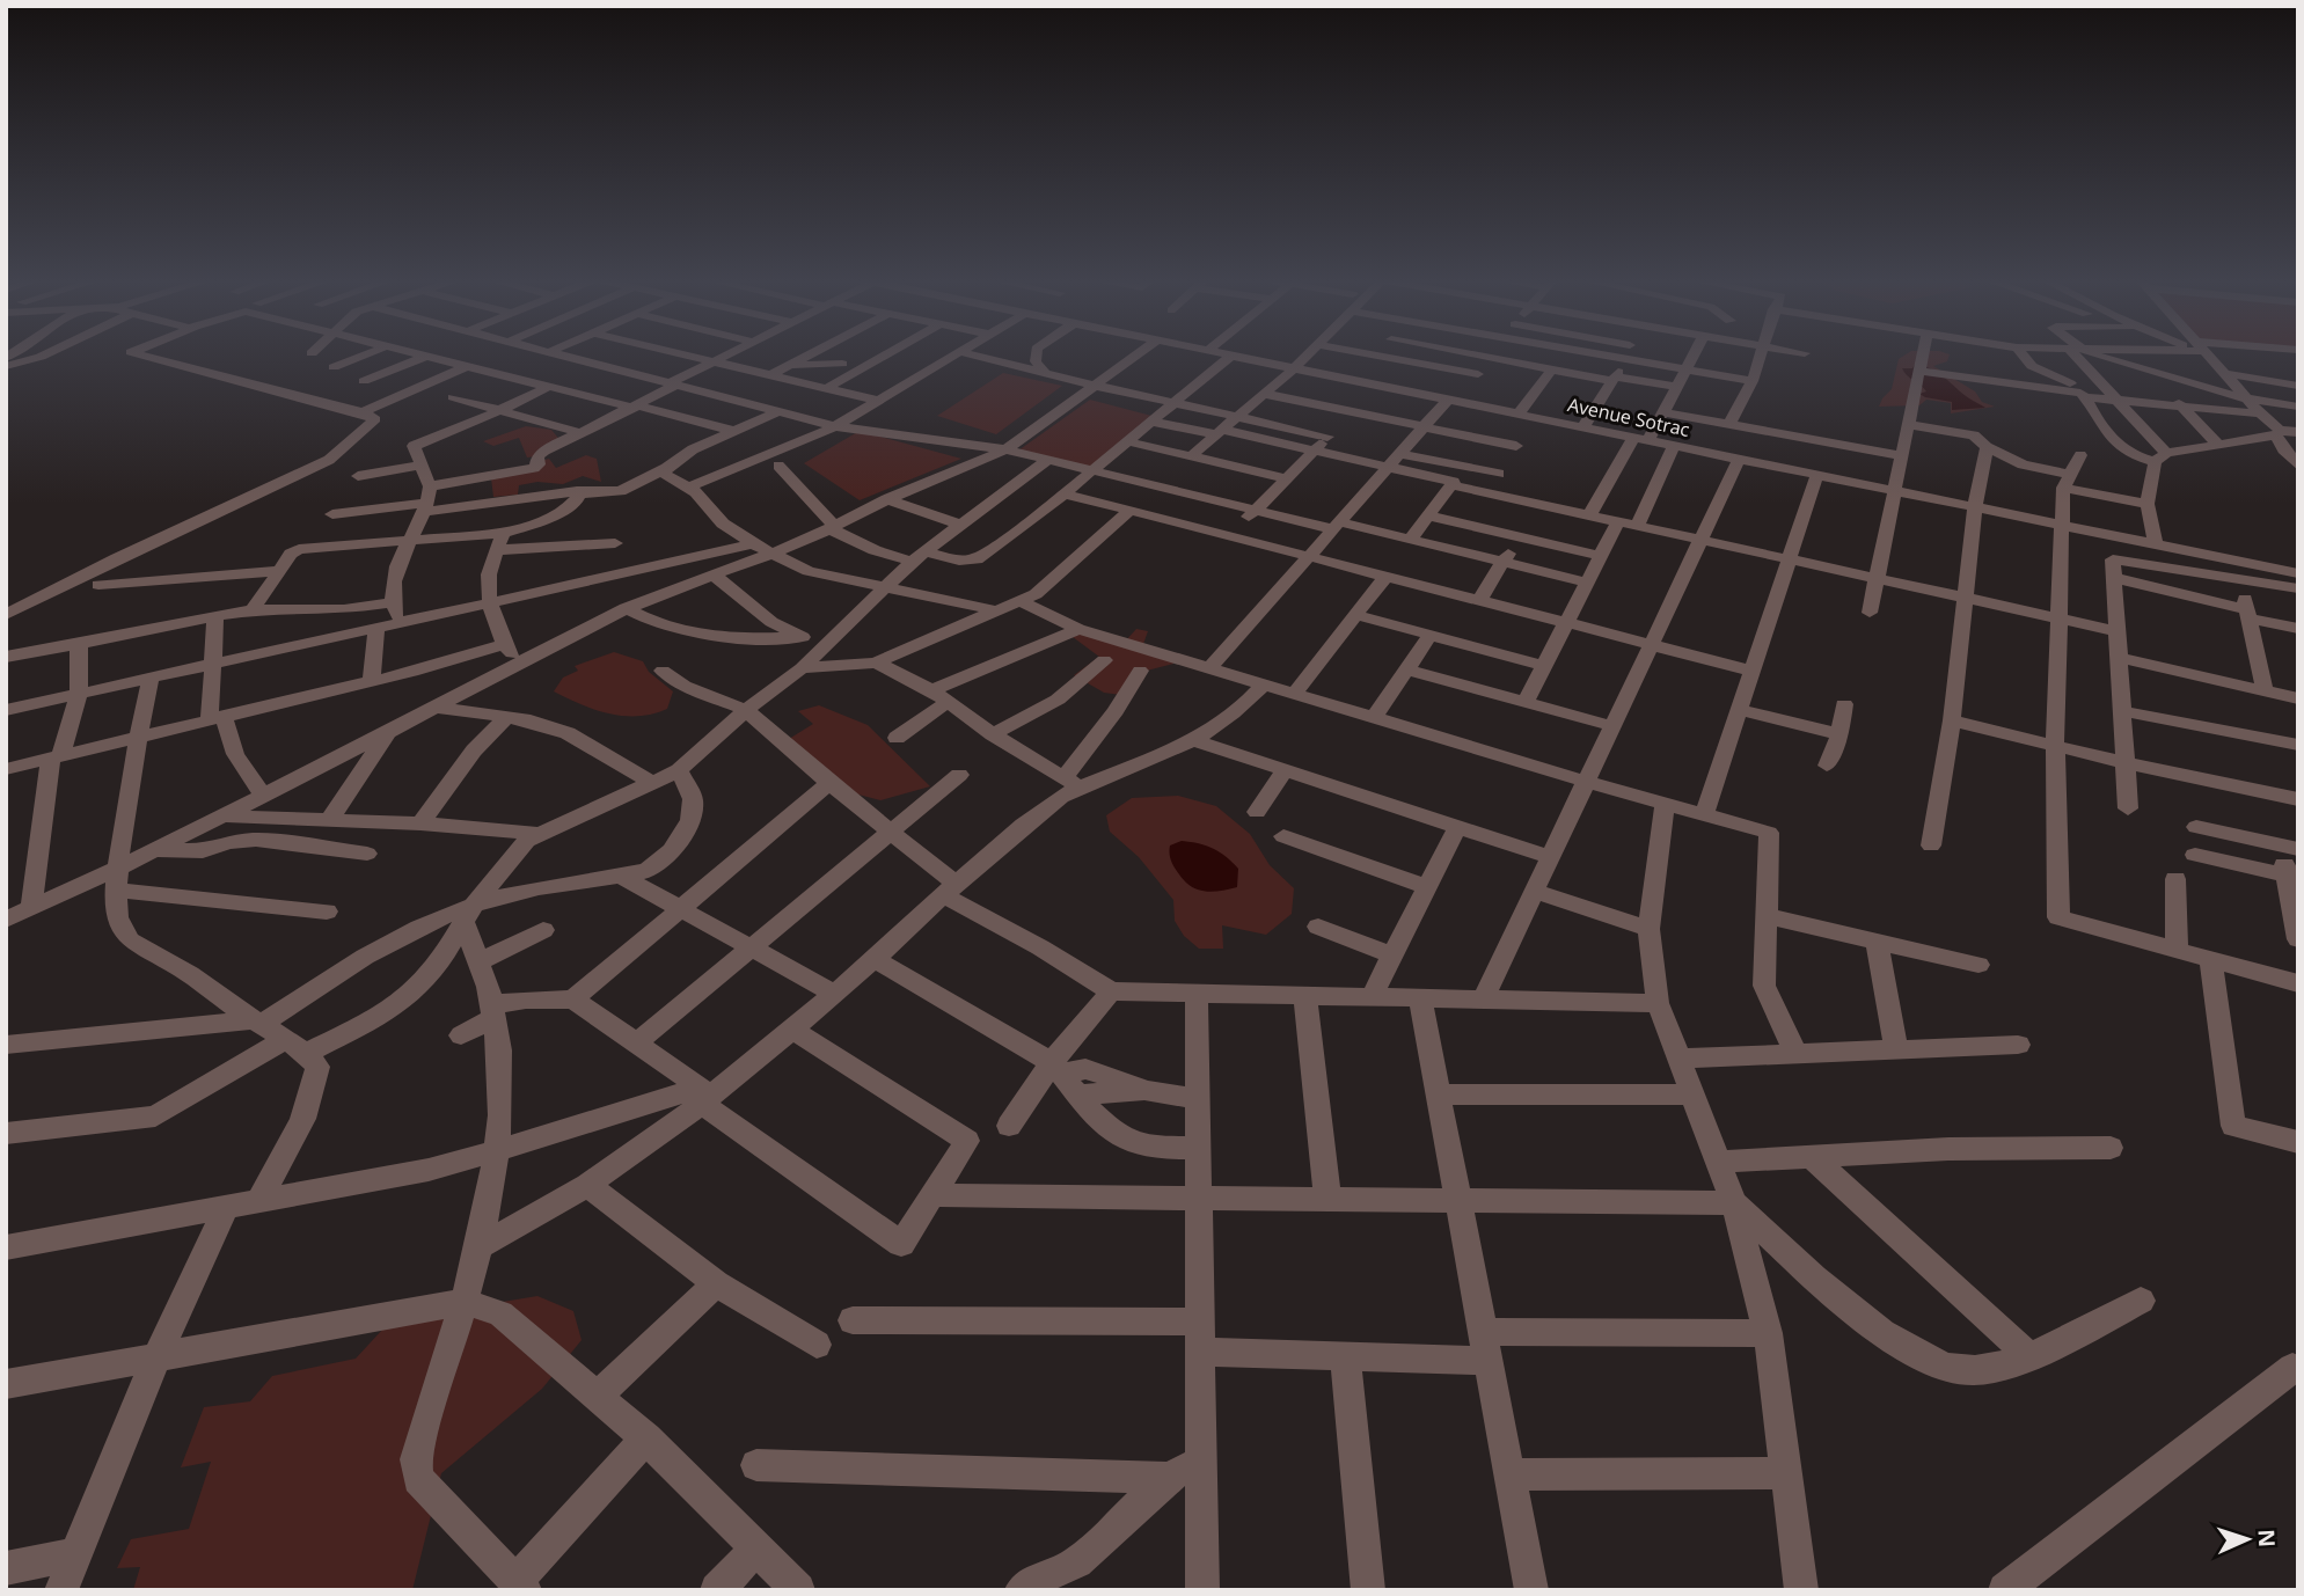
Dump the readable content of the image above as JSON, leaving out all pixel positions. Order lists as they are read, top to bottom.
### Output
{
  "streets": {
    "street": ["Avenue Sotrac"]
  },
  "north": "right"
}
